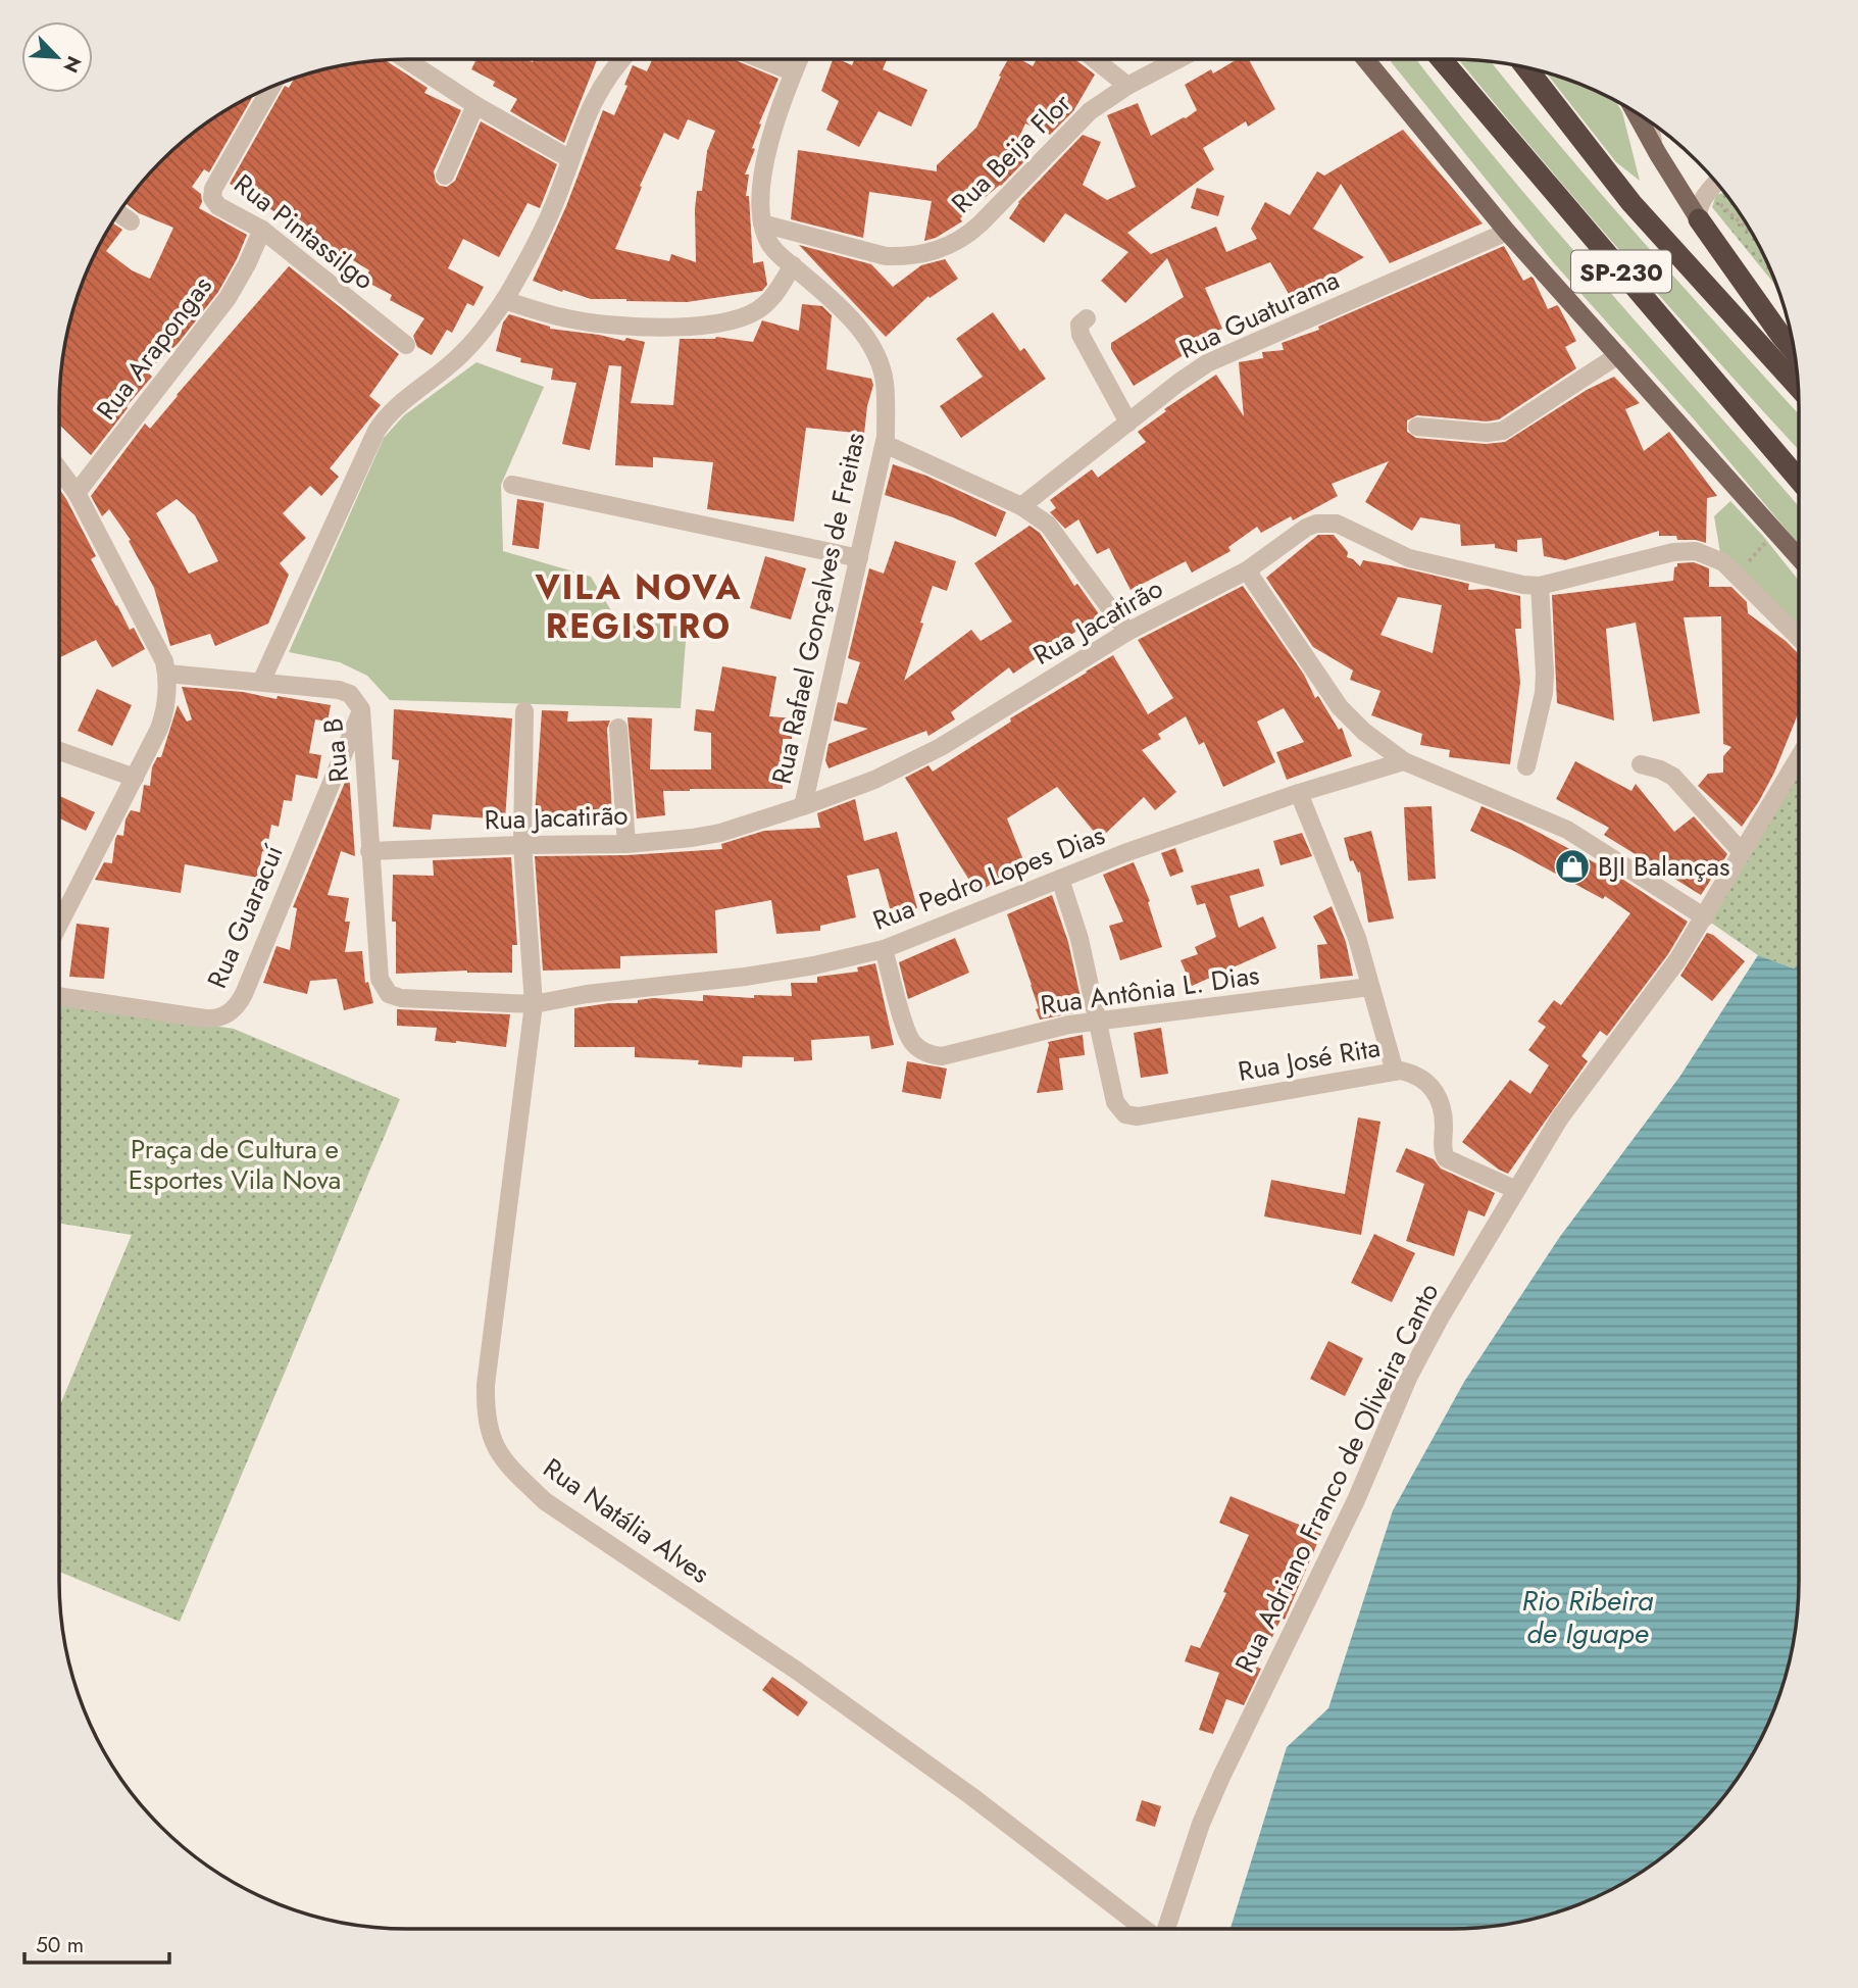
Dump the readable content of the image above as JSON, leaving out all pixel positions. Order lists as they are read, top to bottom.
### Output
{
  "streets": {
    "highway": ["SP-230"],
    "street": [
      "Rua Beija Flor",
      "Rua Pintassilgo",
      "Rua Guaturama",
      "Rua Arapongas",
      "Rua Rafael Gonçalves de Freitas",
      "Rua Jacatirão",
      "Rua B",
      "Rua Pedro Lopes Dias",
      "Rua Guaracuí",
      "Rua Antônia L. Dias",
      "Rua José Rita",
      "Rua Adriano Franco de Oliveira Canto",
      "Rua Natália Alves"
    ]
  },
  "crossings": [
    ["Rua Beija Flor", "Rua Rafael Gonçalves de Freitas"],
    ["Rua Pintassilgo", "Rua Arapongas"],
    ["Rua Rafael Gonçalves de Freitas", "Rua Jacatirão"],
    ["Rua Jacatirão", "Rua B"],
    ["Rua Jacatirão", "Rua Pedro Lopes Dias"],
    ["Rua Jacatirão", "Rua Natália Alves"],
    ["Rua B", "Rua Pedro Lopes Dias"],
    ["Rua B", "Rua Guaracuí"],
    ["Rua Pedro Lopes Dias", "Rua Antônia L. Dias"],
    ["Rua Pedro Lopes Dias", "Rua Natália Alves"],
    ["Rua Antônia L. Dias", "Rua José Rita"],
    ["Rua José Rita", "Rua Adriano Franco de Oliveira Canto"]
  ],
  "districts": ["VILA NOVA REGISTRO"],
  "water": ["Rio Ribeira de Iguape"],
  "parks": ["Praça de Cultura e Esportes Vila Nova"],
  "places": {
    "shop": ["BJI Balanças"]
  },
  "scale_bar": "50 m",
  "north": "bottom right"
}
